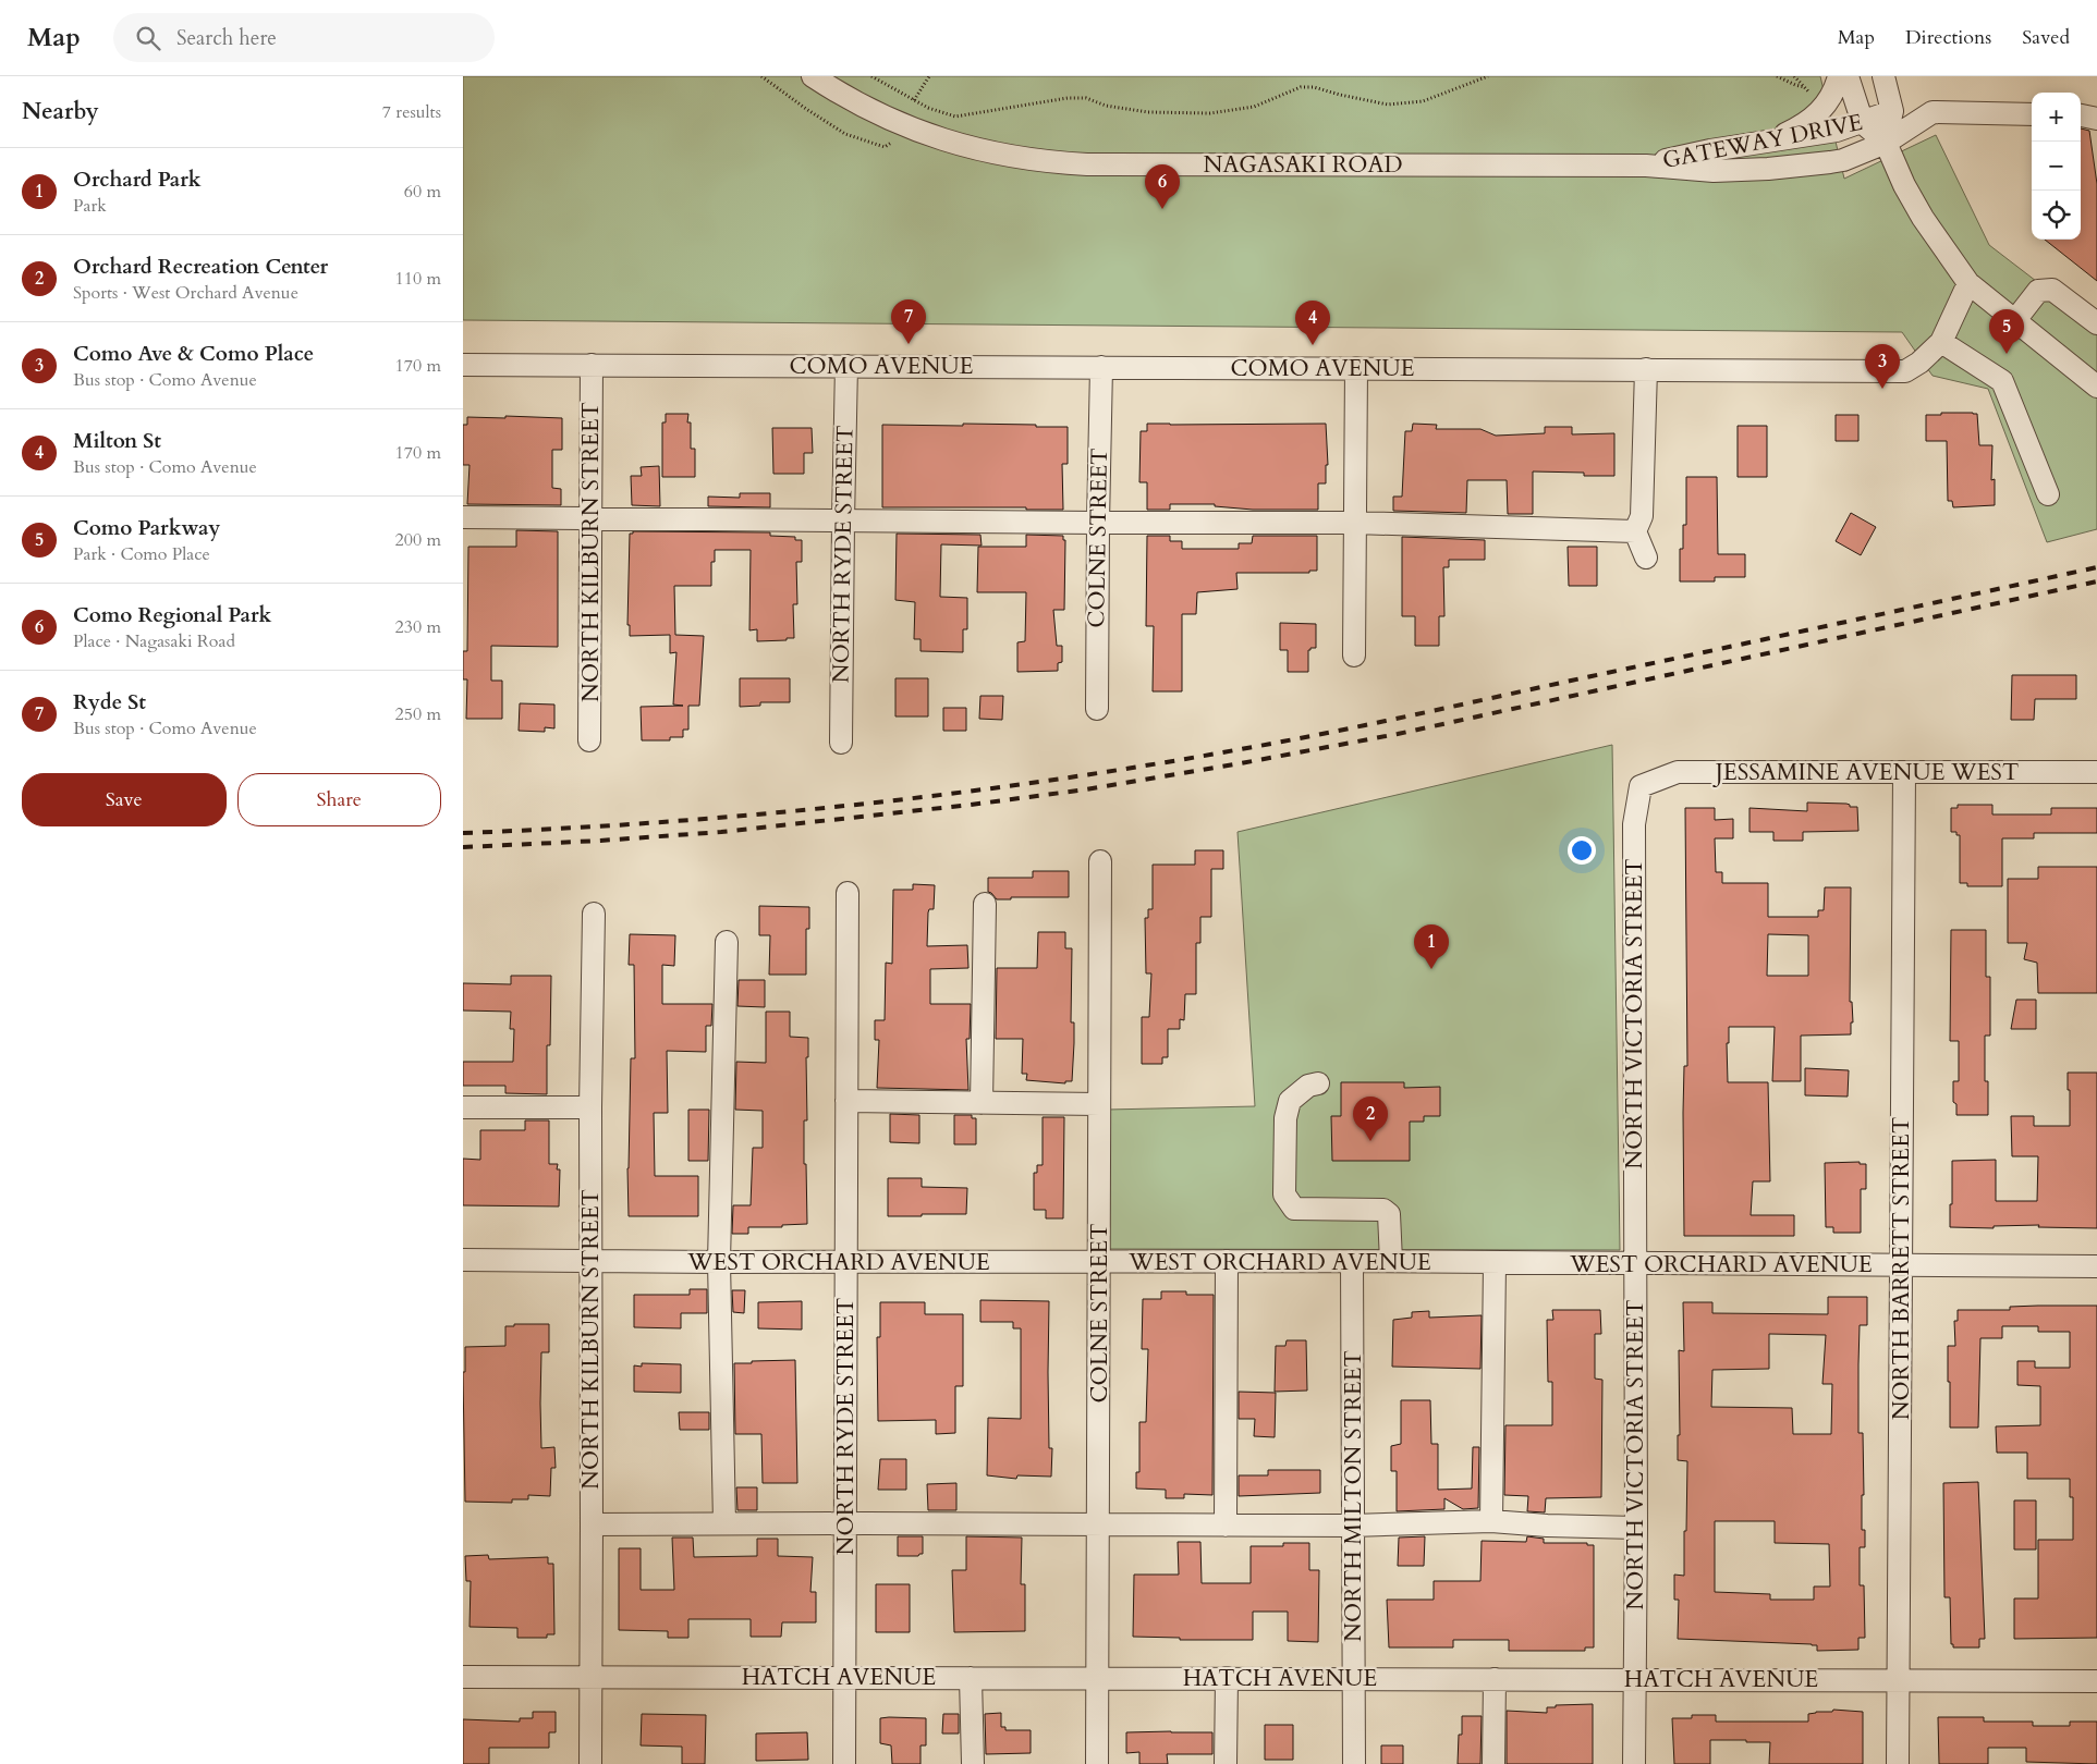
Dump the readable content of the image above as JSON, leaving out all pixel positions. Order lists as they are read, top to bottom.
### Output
{
  "streets": {
    "street": [
      "GATEWAY DRIVE",
      "NAGASAKI ROAD",
      "COMO AVENUE",
      "COLNE STREET",
      "NORTH KILBURN STREET",
      "NORTH RYDE STREET",
      "JESSAMINE AVENUE WEST",
      "NORTH VICTORIA STREET",
      "WEST ORCHARD AVENUE",
      "NORTH BARRETT STREET",
      "NORTH MILTON STREET",
      "HATCH AVENUE"
    ]
  },
  "crossings": [
    ["GATEWAY DRIVE", "NAGASAKI ROAD"],
    ["COMO AVENUE", "COLNE STREET"],
    ["COMO AVENUE", "NORTH KILBURN STREET"],
    ["COMO AVENUE", "NORTH RYDE STREET"],
    ["COLNE STREET", "WEST ORCHARD AVENUE"],
    ["COLNE STREET", "HATCH AVENUE"],
    ["NORTH KILBURN STREET", "WEST ORCHARD AVENUE"],
    ["NORTH KILBURN STREET", "HATCH AVENUE"],
    ["NORTH RYDE STREET", "WEST ORCHARD AVENUE"],
    ["NORTH RYDE STREET", "HATCH AVENUE"],
    ["JESSAMINE AVENUE WEST", "NORTH VICTORIA STREET"],
    ["JESSAMINE AVENUE WEST", "NORTH BARRETT STREET"],
    ["NORTH VICTORIA STREET", "WEST ORCHARD AVENUE"],
    ["NORTH VICTORIA STREET", "HATCH AVENUE"],
    ["WEST ORCHARD AVENUE", "NORTH BARRETT STREET"],
    ["WEST ORCHARD AVENUE", "NORTH MILTON STREET"],
    ["NORTH BARRETT STREET", "HATCH AVENUE"],
    ["NORTH MILTON STREET", "HATCH AVENUE"]
  ],
  "page": {
    "header": "Map",
    "search": "Search here",
    "nav": ["Map", "Directions", "Saved"],
    "heading": ["Nearby", "7 results"],
    "map_buttons": ["+", "−"],
    "list": [
      {
        "mark": "1",
        "name": "Orchard Park",
        "note": "Park",
        "value": "60 m"
      },
      {
        "mark": "2",
        "name": "Orchard Recreation Center",
        "note": "Sports · West Orchard Avenue",
        "value": "110 m"
      },
      {
        "mark": "3",
        "name": "Como Ave & Como Place",
        "note": "Bus stop · Como Avenue",
        "value": "170 m"
      },
      {
        "mark": "4",
        "name": "Milton St",
        "note": "Bus stop · Como Avenue",
        "value": "170 m"
      },
      {
        "mark": "5",
        "name": "Como Parkway",
        "note": "Park · Como Place",
        "value": "200 m"
      },
      {
        "mark": "6",
        "name": "Como Regional Park",
        "note": "Place · Nagasaki Road",
        "value": "230 m"
      },
      {
        "mark": "7",
        "name": "Ryde St",
        "note": "Bus stop · Como Avenue",
        "value": "250 m"
      }
    ],
    "pins": [
      "6",
      "7",
      "4",
      "5",
      "3",
      "1",
      "2"
    ],
    "buttons": ["Save", "Share"]
  }
}
